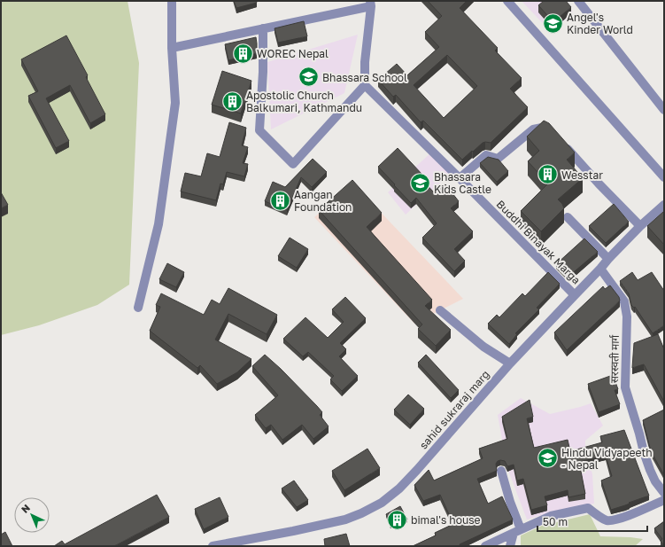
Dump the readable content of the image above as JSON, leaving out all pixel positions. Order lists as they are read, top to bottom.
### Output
{
  "streets": {
    "street": ["Buddhi Binayak Marga", "सरस्वती मार्ग", "sahid sukraraj marg"]
  },
  "crossings": [
    ["Buddhi Binayak Marga", "sahid sukraraj marg"],
    ["सरस्वती मार्ग", "sahid sukraraj marg"]
  ],
  "places": {
    "school or university": [
      "Angel's Kinder World",
      "Bhassara School",
      "Bhassara Kids Castle",
      "Hindu Vidyapeeth - Nepal"
    ],
    "building": [
      "WOREC Nepal",
      "Apostolic Church Balkumari, Kathmandu",
      "Wesstar",
      "Aangan Foundation",
      "bimal's house"
    ]
  },
  "scale_bar": "50 m",
  "north": "top left"
}
